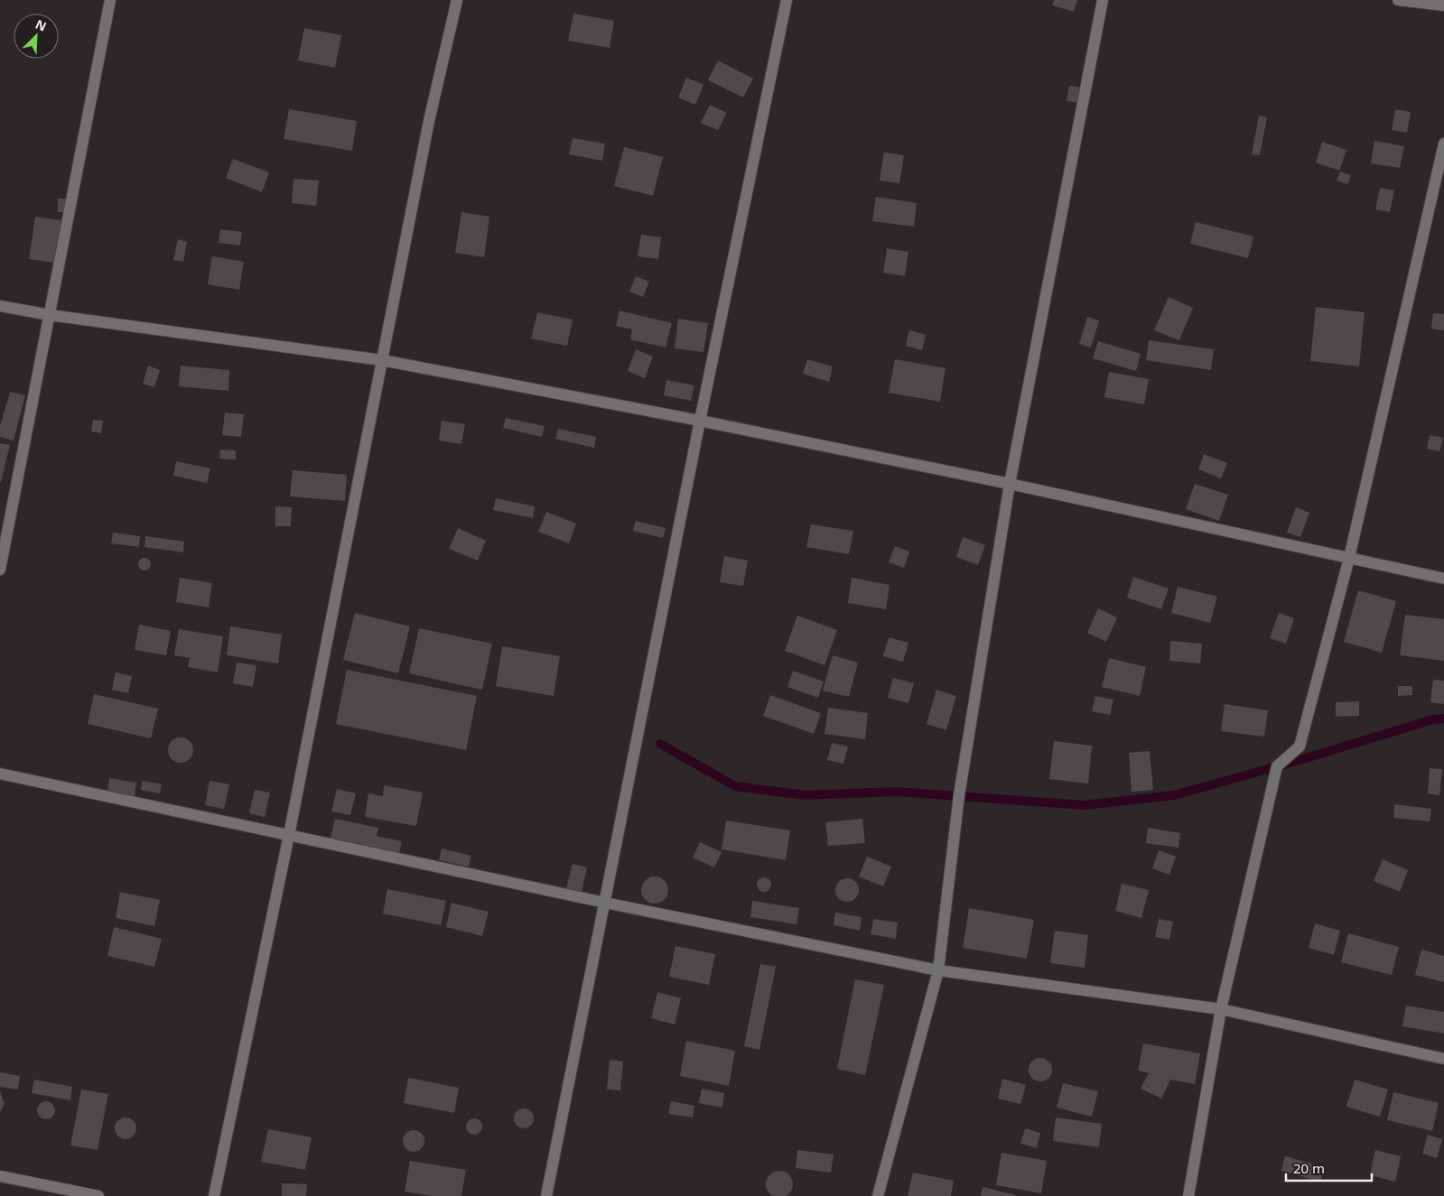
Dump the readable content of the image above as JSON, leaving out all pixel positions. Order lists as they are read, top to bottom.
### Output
{
  "scale_bar": "20 m",
  "north": "top right"
}
